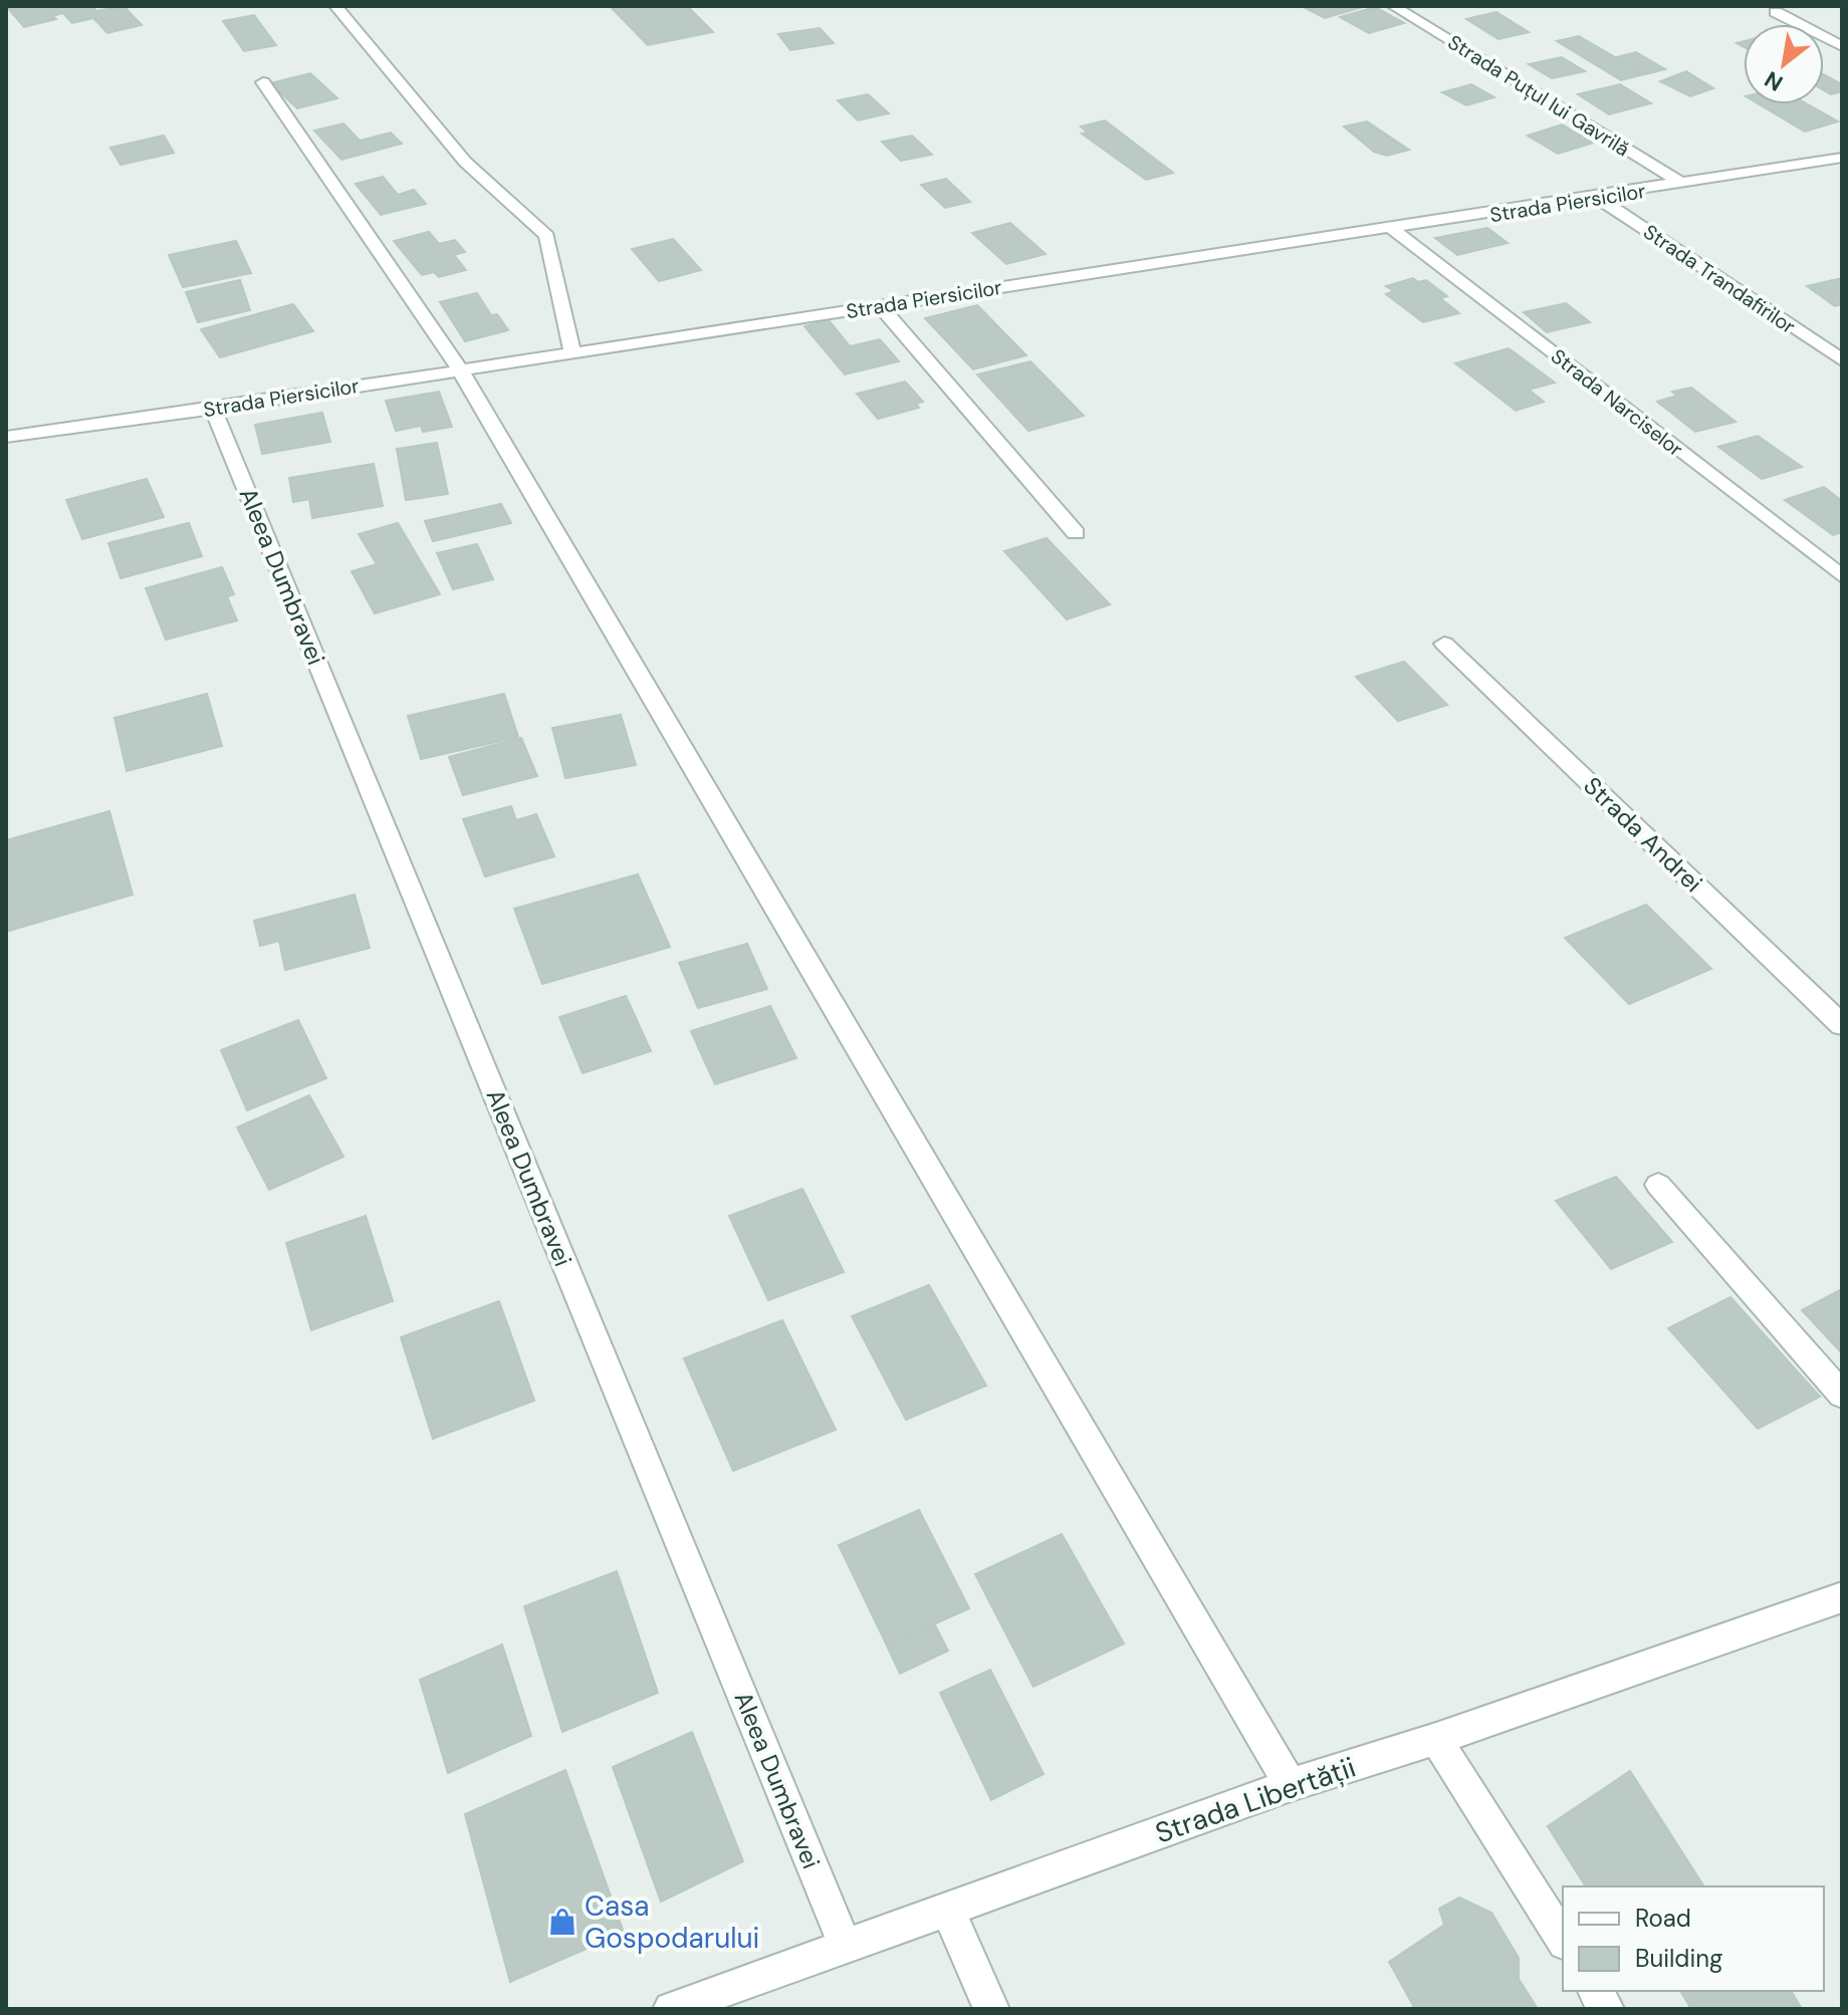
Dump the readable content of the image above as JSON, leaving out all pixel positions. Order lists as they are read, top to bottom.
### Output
{
  "streets": {
    "street": [
      "Strada Puțul lui Gavrilă",
      "Strada Piersicilor",
      "Strada Trandafirilor",
      "Strada Narciselor",
      "Aleea Dumbravei",
      "Strada Andrei",
      "Strada Libertății"
    ]
  },
  "crossings": [
    ["Strada Puțul lui Gavrilă", "Strada Piersicilor"],
    ["Strada Piersicilor", "Strada Trandafirilor"],
    ["Strada Piersicilor", "Strada Narciselor"],
    ["Strada Piersicilor", "Aleea Dumbravei"],
    ["Aleea Dumbravei", "Strada Libertății"]
  ],
  "places": {
    "shop": ["Casa Gospodarului"]
  },
  "legend": ["Road", "Building"],
  "north": "bottom left"
}
